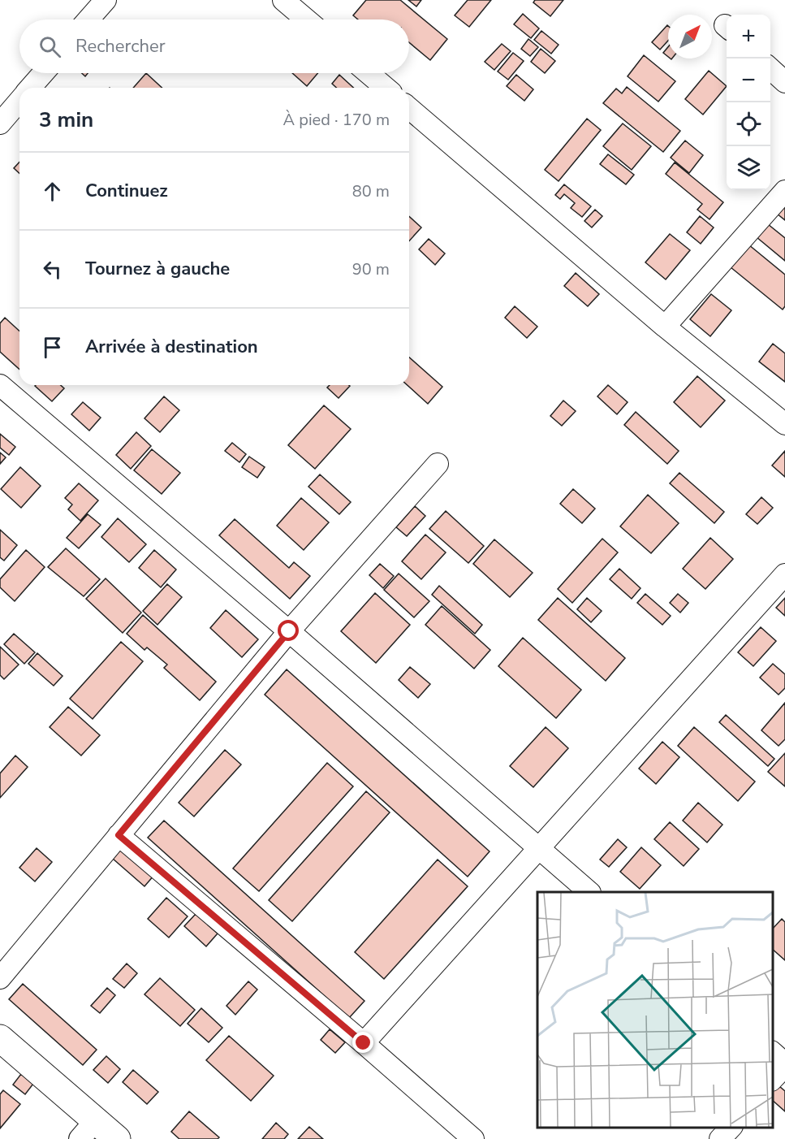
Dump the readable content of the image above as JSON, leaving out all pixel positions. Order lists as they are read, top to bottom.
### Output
{
  "north": "top right",
  "page": {
    "map_buttons": ["+", "−"],
    "search": "Rechercher",
    "heading": ["3 min", "À pied · 170 m"],
    "list": [
      ["Continuez", "80 m"],
      ["Tournez à gauche", "90 m"],
      "Arrivée à destination"
    ]
  }
}
